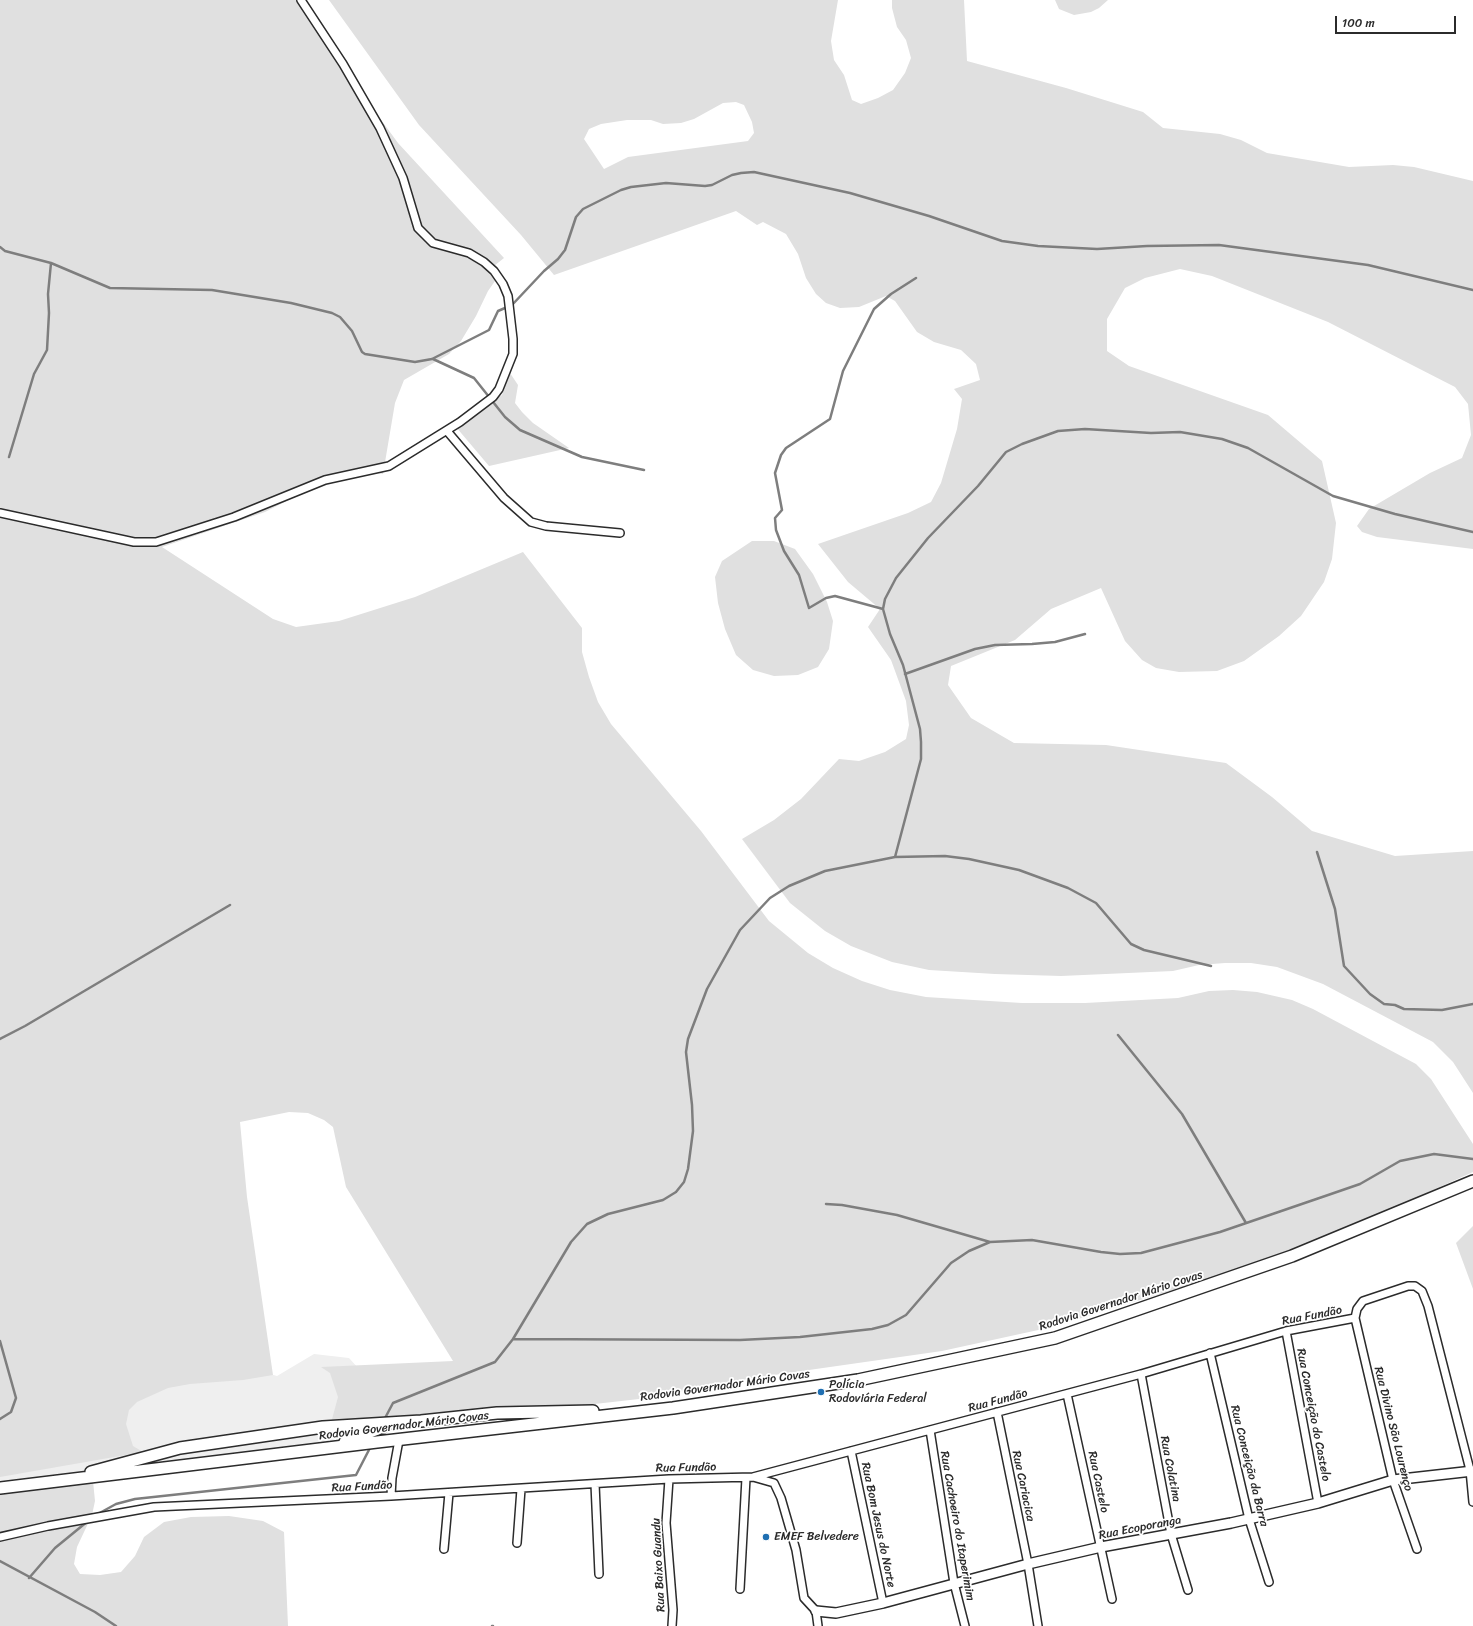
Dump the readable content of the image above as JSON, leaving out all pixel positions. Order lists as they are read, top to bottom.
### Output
{
  "streets": {
    "main road": ["Rodovia Governador Mário Covas"],
    "street": [
      "Rua Fundão",
      "Rua Conceição do Castelo",
      "Rua Divino São Lourenço",
      "Rua Conceição da Barra",
      "Rua Colatina",
      "Rua Castelo",
      "Rua Cariacica",
      "Rua Bom Jesus do Norte",
      "Rua Cachoeiro do Itaperimim",
      "Rua Ecoporanga",
      "Rua Baixo Guandu"
    ]
  },
  "crossings": [
    ["Rua Fundão", "Rua Conceição do Castelo"],
    ["Rua Fundão", "Rua Divino São Lourenço"],
    ["Rua Fundão", "Rua Conceição da Barra"],
    ["Rua Fundão", "Rua Colatina"],
    ["Rua Fundão", "Rua Castelo"],
    ["Rua Fundão", "Rua Cariacica"],
    ["Rua Fundão", "Rua Bom Jesus do Norte"],
    ["Rua Fundão", "Rua Cachoeiro do Itaperimim"],
    ["Rua Fundão", "Rua Baixo Guandu"],
    ["Rua Conceição do Castelo", "Rua Ecoporanga"],
    ["Rua Divino São Lourenço", "Rua Ecoporanga"],
    ["Rua Conceição da Barra", "Rua Ecoporanga"],
    ["Rua Colatina", "Rua Ecoporanga"],
    ["Rua Castelo", "Rua Ecoporanga"],
    ["Rua Cariacica", "Rua Ecoporanga"],
    ["Rua Bom Jesus do Norte", "Rua Ecoporanga"],
    ["Rua Cachoeiro do Itaperimim", "Rua Ecoporanga"]
  ],
  "places": ["Polícia Rodoviária Federal", "EMEF Belvedere"],
  "scale_bar": "100 m"
}
